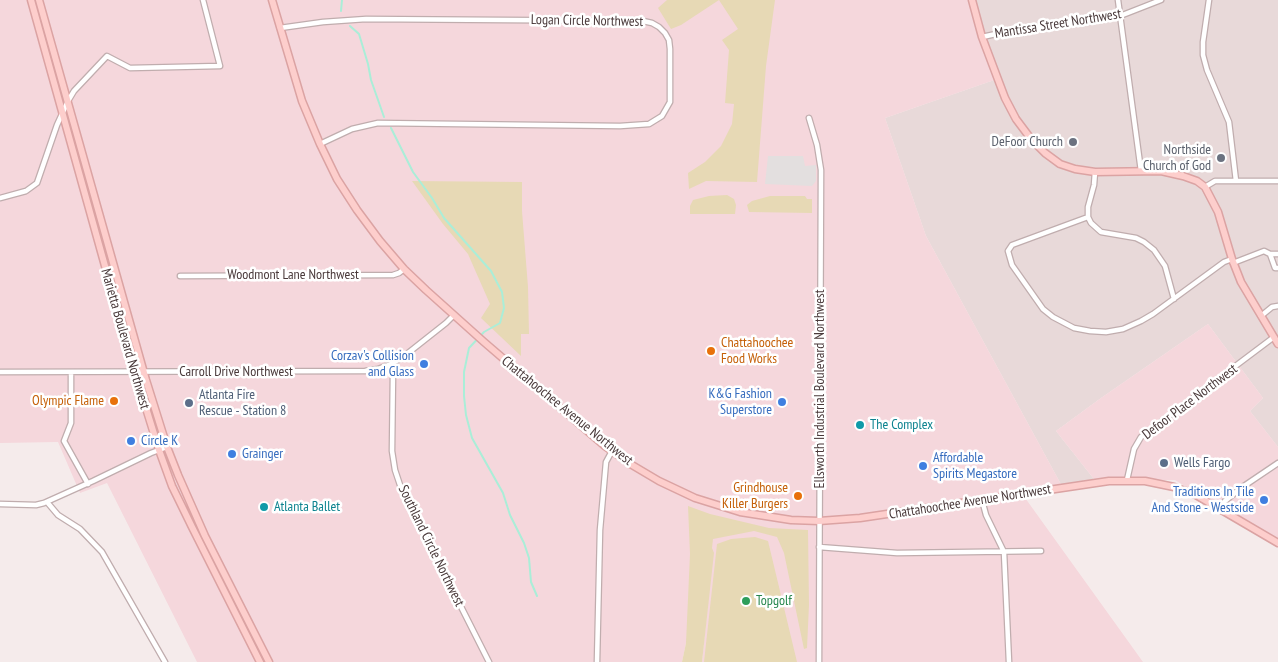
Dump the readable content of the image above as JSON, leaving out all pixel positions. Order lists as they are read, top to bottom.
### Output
{
  "streets": {
    "street": [
      "Logan Circle Northwest",
      "Mantissa Street Northwest",
      "Woodmont Lane Northwest",
      "Marietta Boulevard Northwest",
      "Carroll Drive Northwest",
      "Ellsworth Industrial Boulevard Northwest",
      "Defoor Place Northwest",
      "Chattahoochee Avenue Northwest",
      "Southland Circle Northwest"
    ]
  },
  "crossings": [
    ["Logan Circle Northwest", "Chattahoochee Avenue Northwest"],
    ["Woodmont Lane Northwest", "Chattahoochee Avenue Northwest"],
    ["Marietta Boulevard Northwest", "Carroll Drive Northwest"],
    ["Carroll Drive Northwest", "Chattahoochee Avenue Northwest"],
    ["Carroll Drive Northwest", "Southland Circle Northwest"],
    ["Ellsworth Industrial Boulevard Northwest", "Chattahoochee Avenue Northwest"],
    ["Defoor Place Northwest", "Chattahoochee Avenue Northwest"]
  ],
  "places": [
    "DeFoor Church",
    "Northside Church of God",
    "Chattahoochee Food Works",
    "Corzav's Collision and Glass",
    "Olympic Flame",
    "K&G Fashion Superstore",
    "Atlanta Fire Rescue - Station 8",
    "The Complex",
    "Circle K",
    "Grainger",
    "Wells Fargo",
    "Affordable Spirits Megastore",
    "Grindhouse Killer Burgers",
    "Traditions In Tile And Stone - Westside",
    "Atlanta Ballet",
    "Topgolf"
  ]
}
